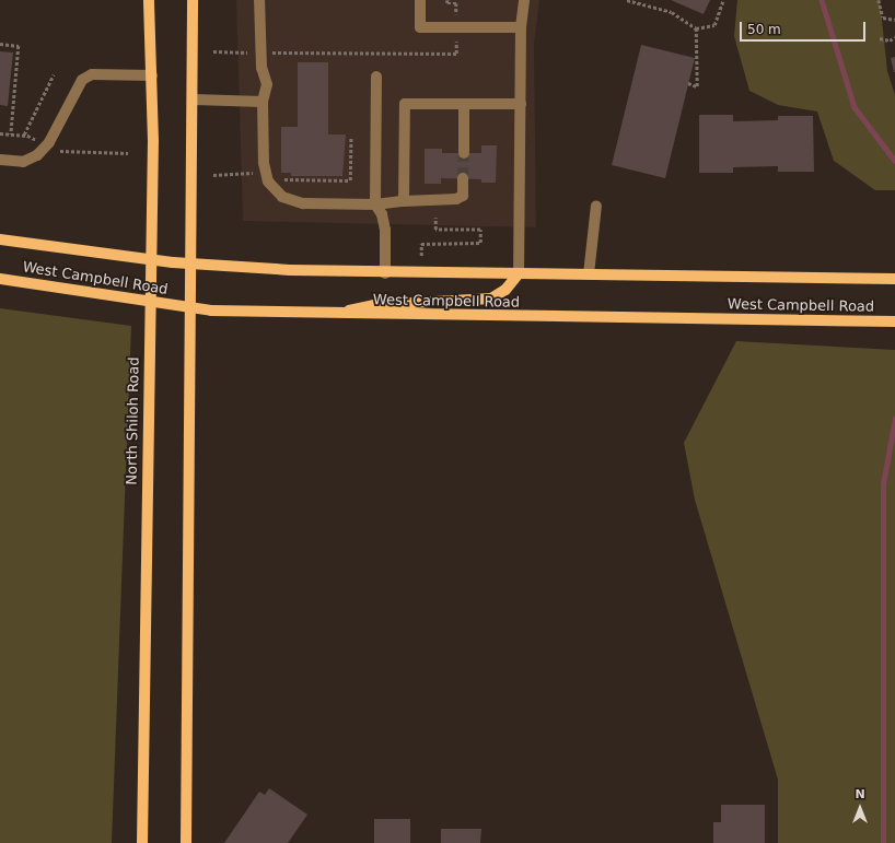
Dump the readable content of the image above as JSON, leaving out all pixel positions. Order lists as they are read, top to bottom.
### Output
{
  "streets": {
    "main road": ["West Campbell Road", "North Shiloh Road"]
  },
  "crossings": [
    ["West Campbell Road", "North Shiloh Road"]
  ],
  "scale_bar": "50 m",
  "north": "top"
}
